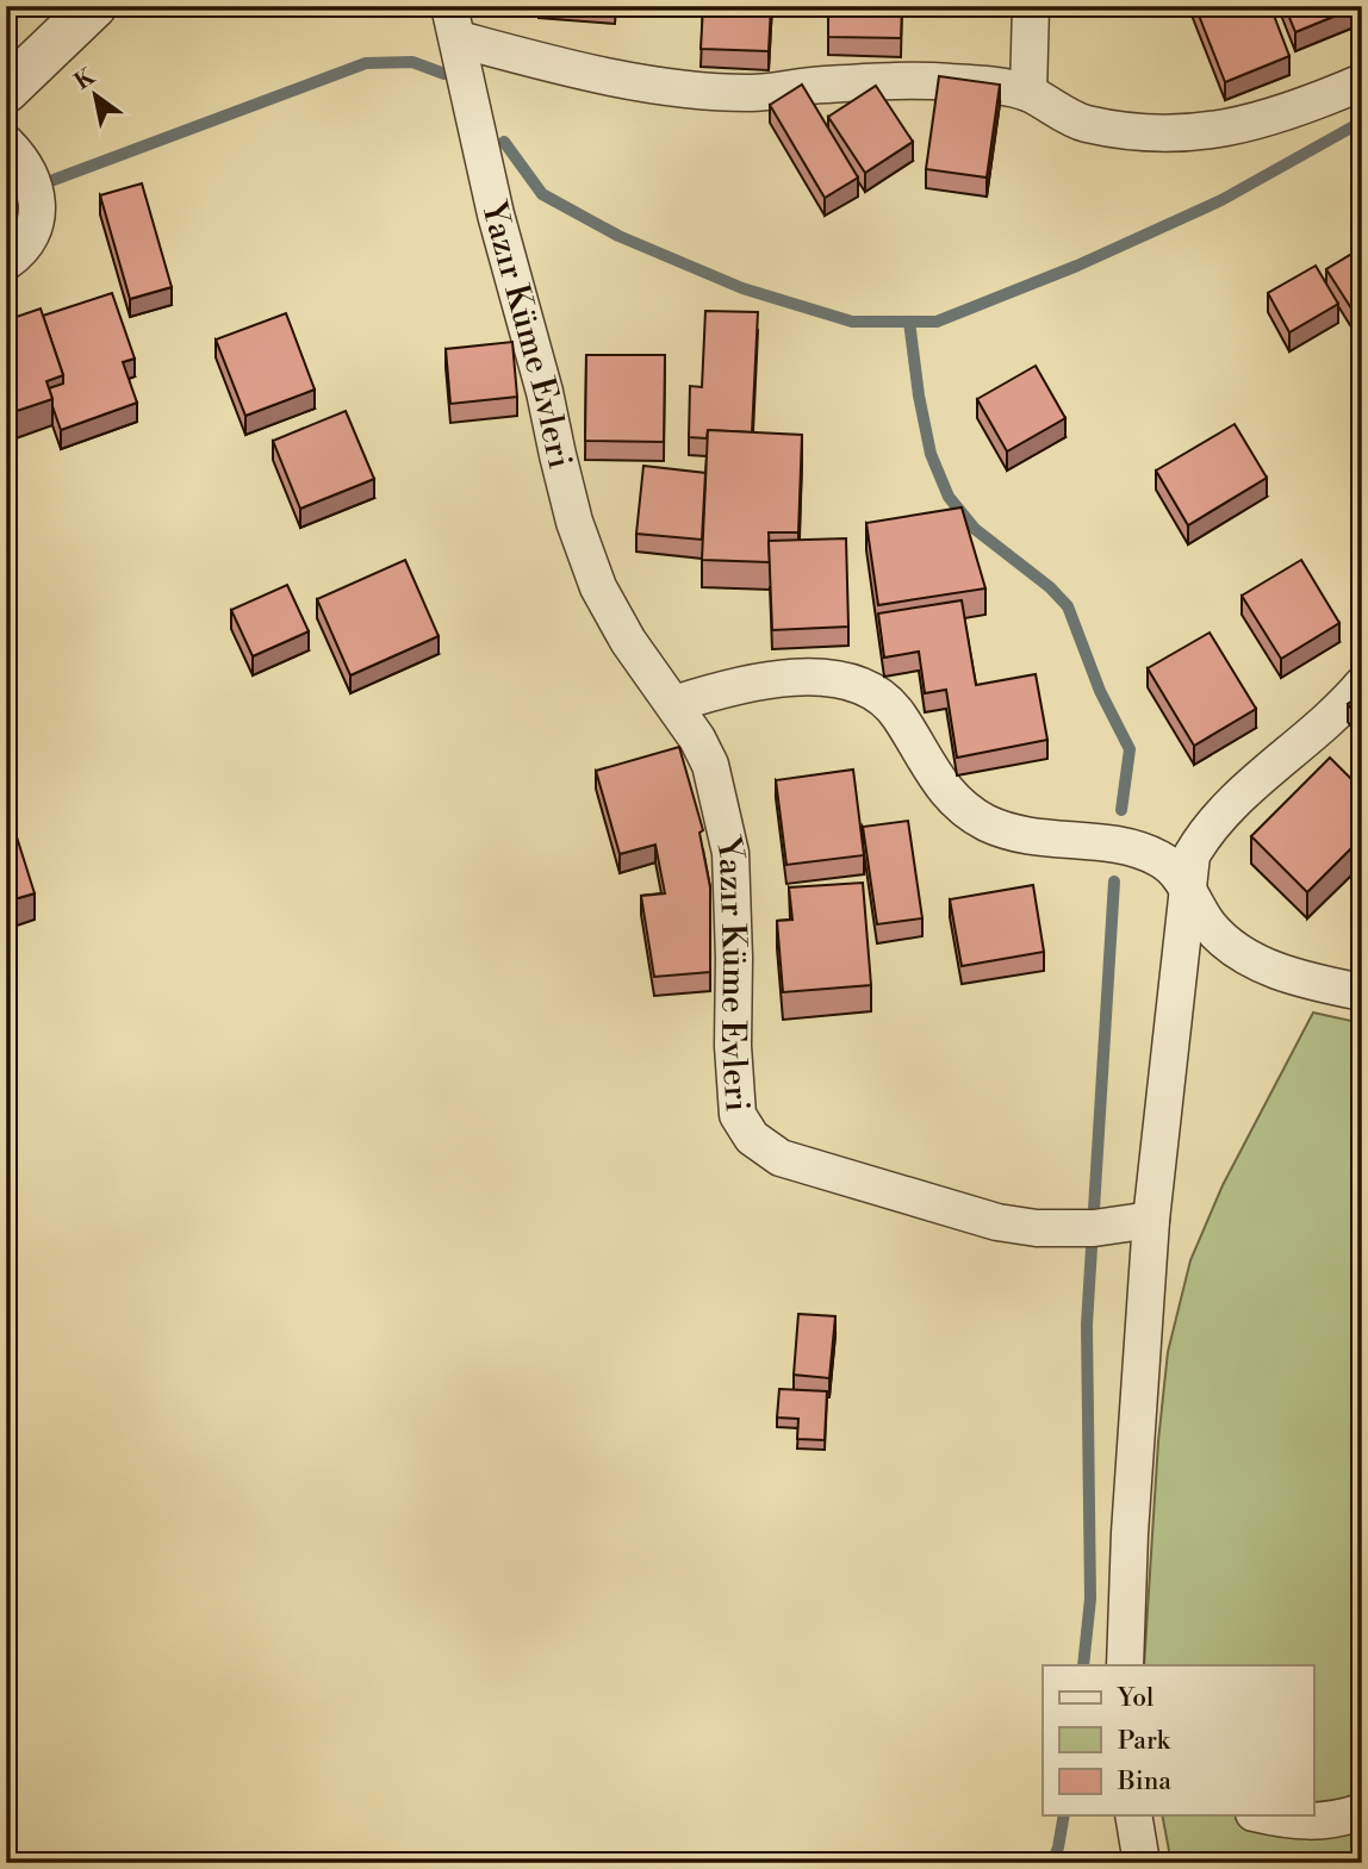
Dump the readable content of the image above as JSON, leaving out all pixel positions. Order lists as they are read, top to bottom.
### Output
{
  "streets": {
    "street": ["Yazır Küme Evleri"]
  },
  "legend": ["Yol", "Park", "Bina"],
  "north": "top left"
}
